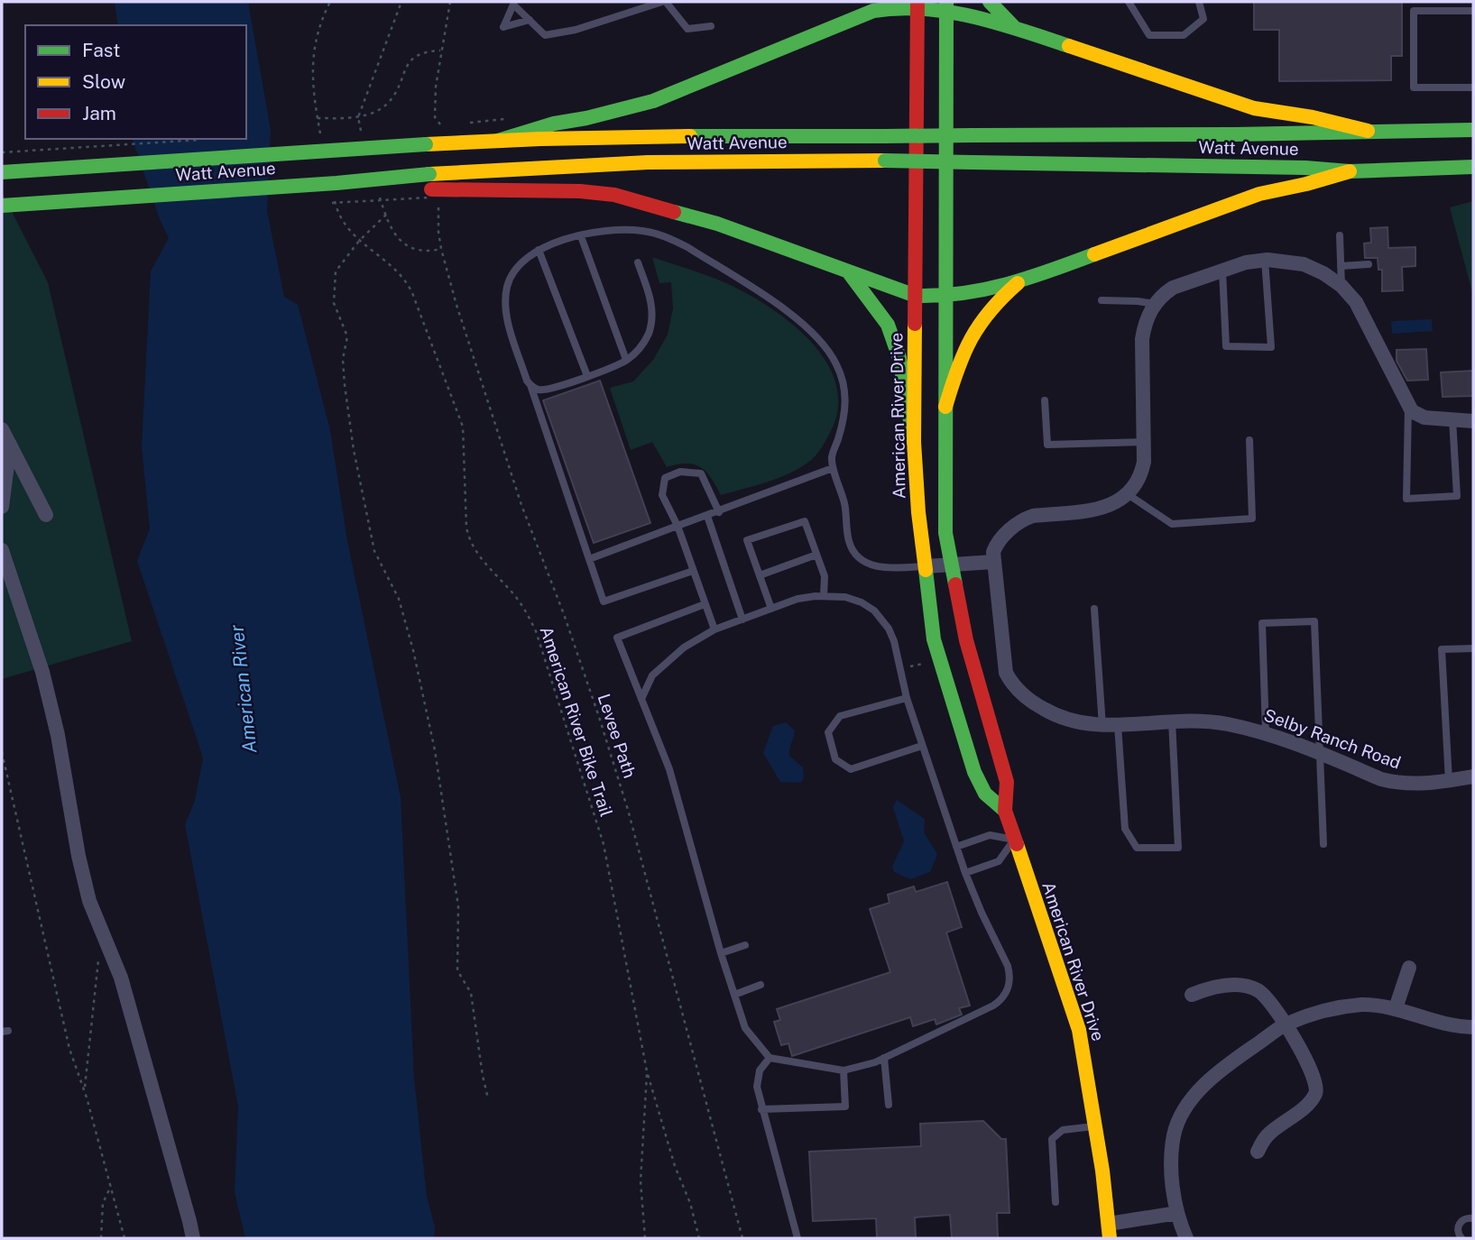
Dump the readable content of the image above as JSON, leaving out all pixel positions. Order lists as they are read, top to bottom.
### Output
{
  "streets": {
    "main road": ["Watt Avenue", "American River Drive"],
    "street": ["Selby Ranch Road"],
    "path": ["American River Bike Trail", "Levee Path"]
  },
  "water": ["American River"],
  "legend": ["Fast", "Slow", "Jam"]
}
